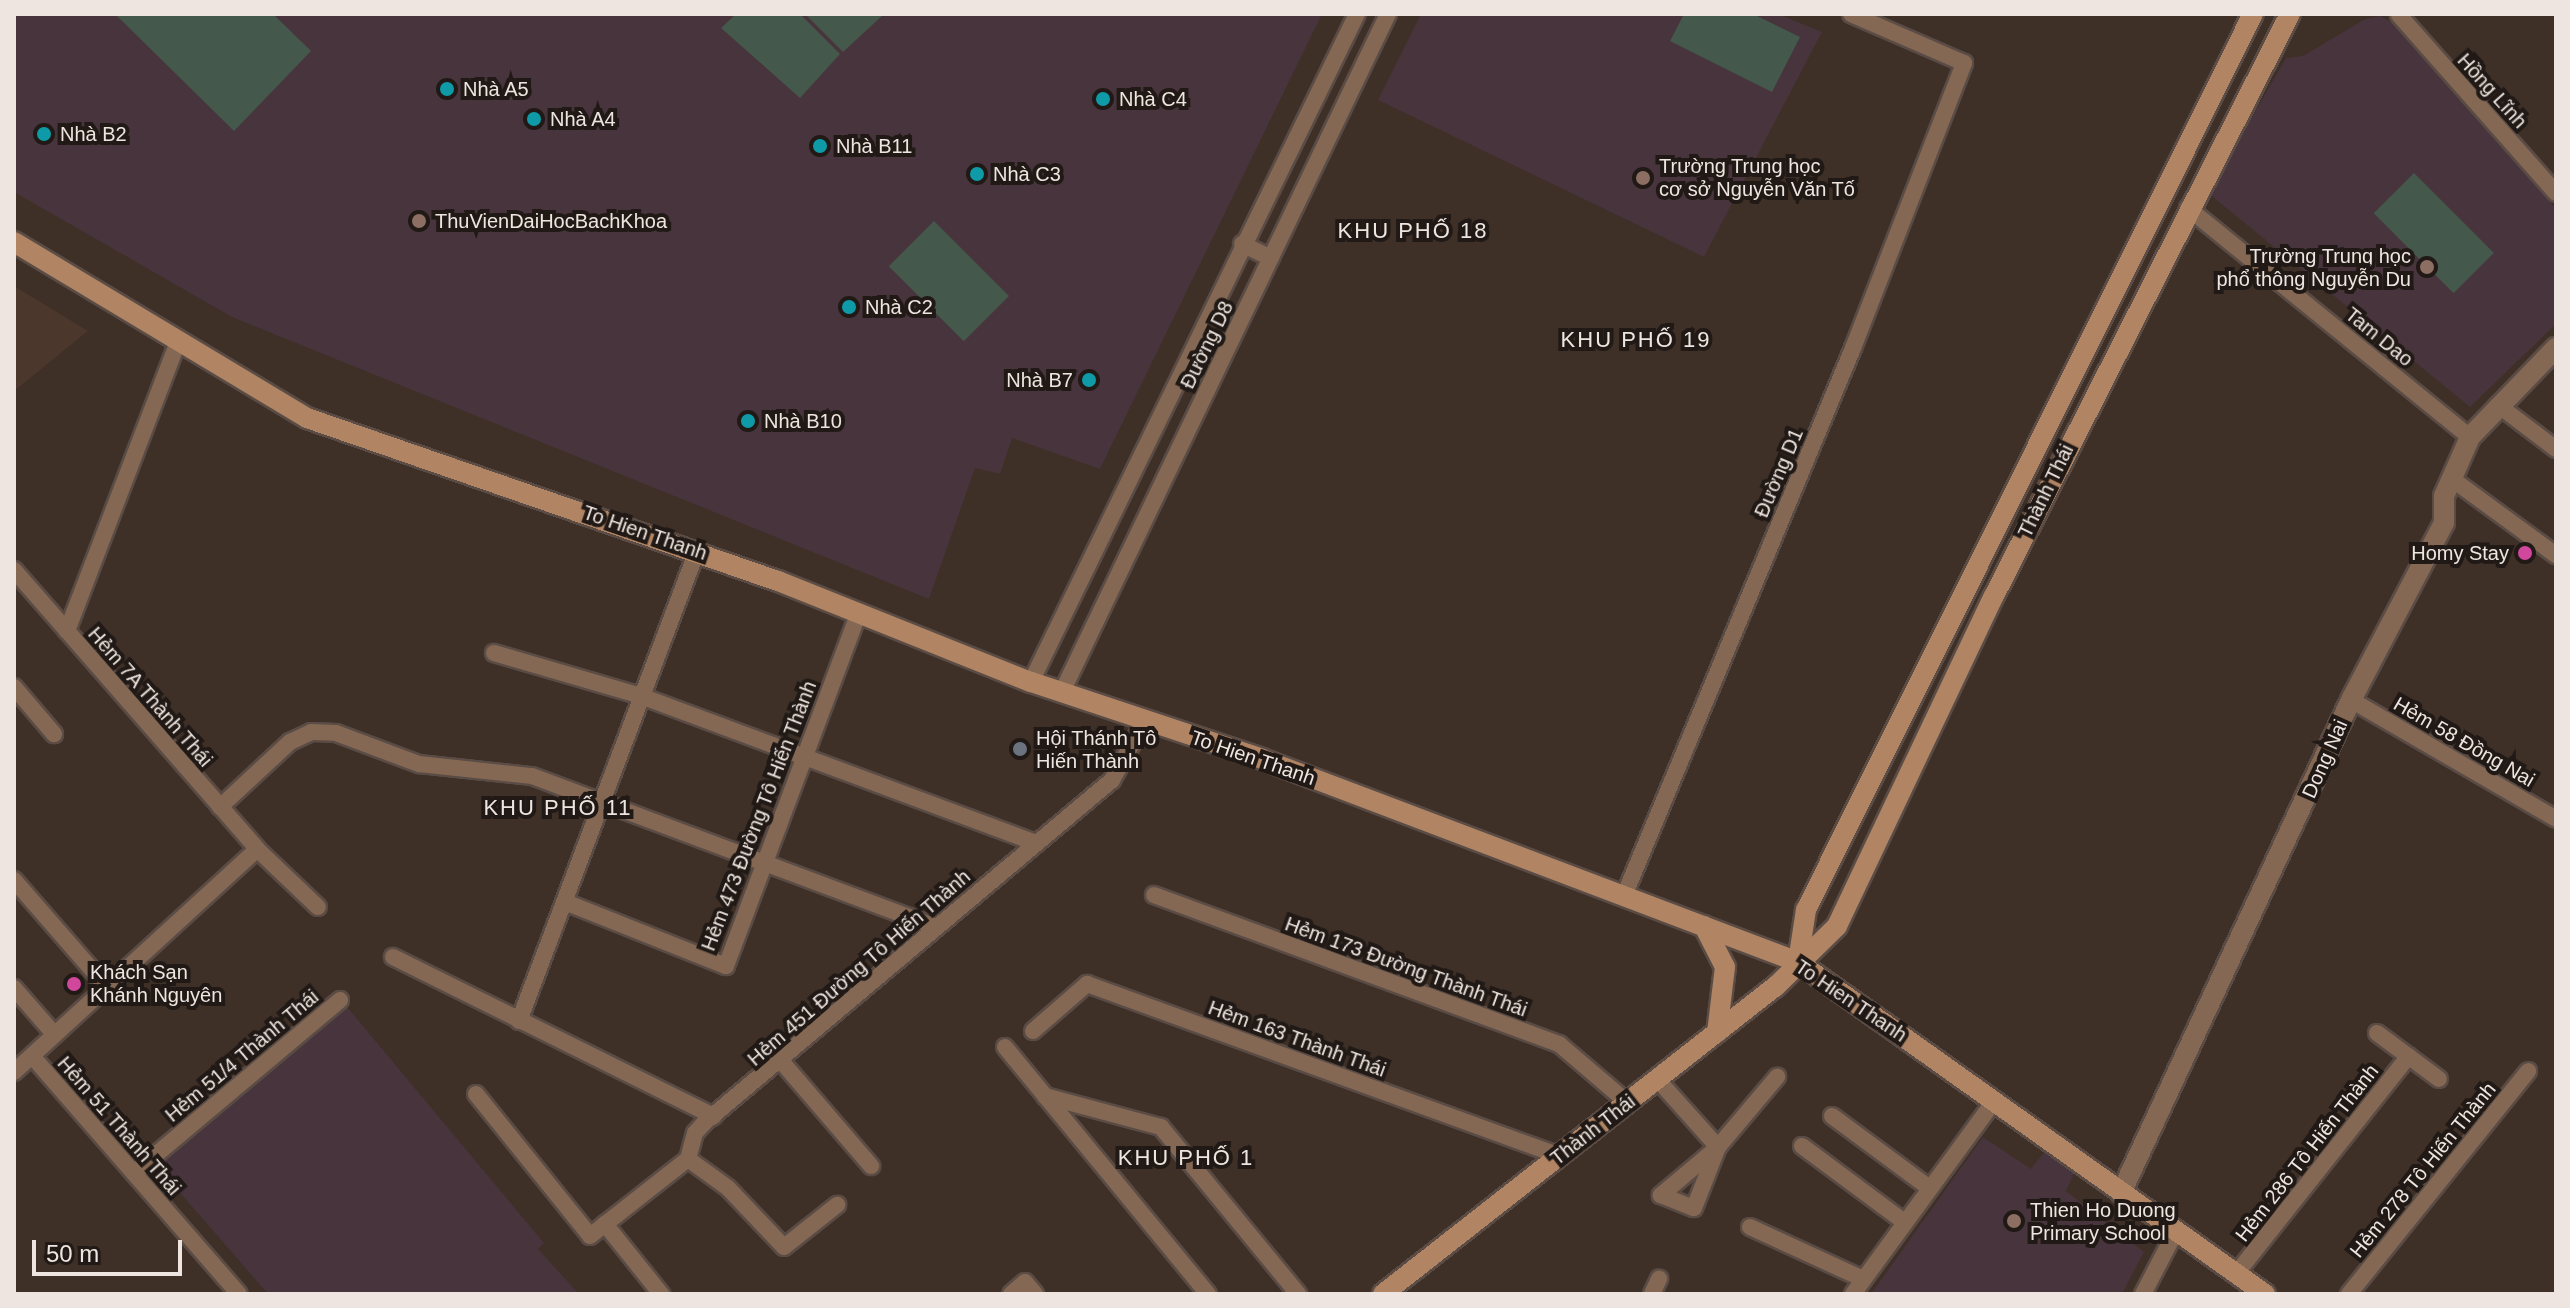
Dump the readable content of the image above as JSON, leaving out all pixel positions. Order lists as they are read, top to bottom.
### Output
{
  "streets": {
    "main road": ["Thành Thái", "To Hien Thanh"],
    "street": [
      "Hồng Lĩnh",
      "Tam Dao",
      "Đường D8",
      "Đường D1",
      "Hẻm 7A Thành Thái",
      "Hẻm 58 Đồng Nai",
      "Dong Nai",
      "Hẻm 473 Đường Tô Hiến Thành",
      "Hẻm 173 Đường Thành Thái",
      "Hẻm 451 Đường Tô Hiến Thành",
      "Hẻm 163 Thành Thái",
      "Hẻm 51/4 Thành Thái",
      "Hẻm 51 Thành Thái",
      "Hẻm 286 Tô Hiến Thành",
      "Hẻm 278 Tô Hiến Thành"
    ]
  },
  "crossings": [
    ["Tam Dao", "Thành Thái"],
    ["Tam Dao", "Dong Nai"],
    ["Đường D8", "To Hien Thanh"],
    ["Đường D1", "To Hien Thanh"],
    ["Thành Thái", "To Hien Thanh"],
    ["Thành Thái", "Hẻm 173 Đường Thành Thái"],
    ["Thành Thái", "Hẻm 163 Thành Thái"],
    ["To Hien Thanh", "Dong Nai"],
    ["To Hien Thanh", "Hẻm 473 Đường Tô Hiến Thành"],
    ["To Hien Thanh", "Hẻm 451 Đường Tô Hiến Thành"],
    ["To Hien Thanh", "Hẻm 286 Tô Hiến Thành"],
    ["Hẻm 58 Đồng Nai", "Dong Nai"],
    ["Hẻm 51/4 Thành Thái", "Hẻm 51 Thành Thái"]
  ],
  "districts": [
    "KHU PHỐ 18",
    "KHU PHỐ 19",
    "KHU PHỐ 11",
    "KHU PHỐ 1"
  ],
  "places": [
    "Nhà A5",
    "Nhà C4",
    "Nhà A4",
    "Nhà B2",
    "Nhà B11",
    "Nhà C3",
    "Trường Trung học cơ sở Nguyễn Văn Tố",
    "ThuVienDaiHocBachKhoa",
    "Trường Trung học phổ thông Nguyễn Du",
    "Nhà C2",
    "Nhà B7",
    "Nhà B10",
    "Homy Stay",
    "Hội Thánh Tô Hiến Thành",
    "Khách Sạn Khánh Nguyên",
    "Thien Ho Duong Primary School"
  ],
  "scale_bar": "50 m"
}
